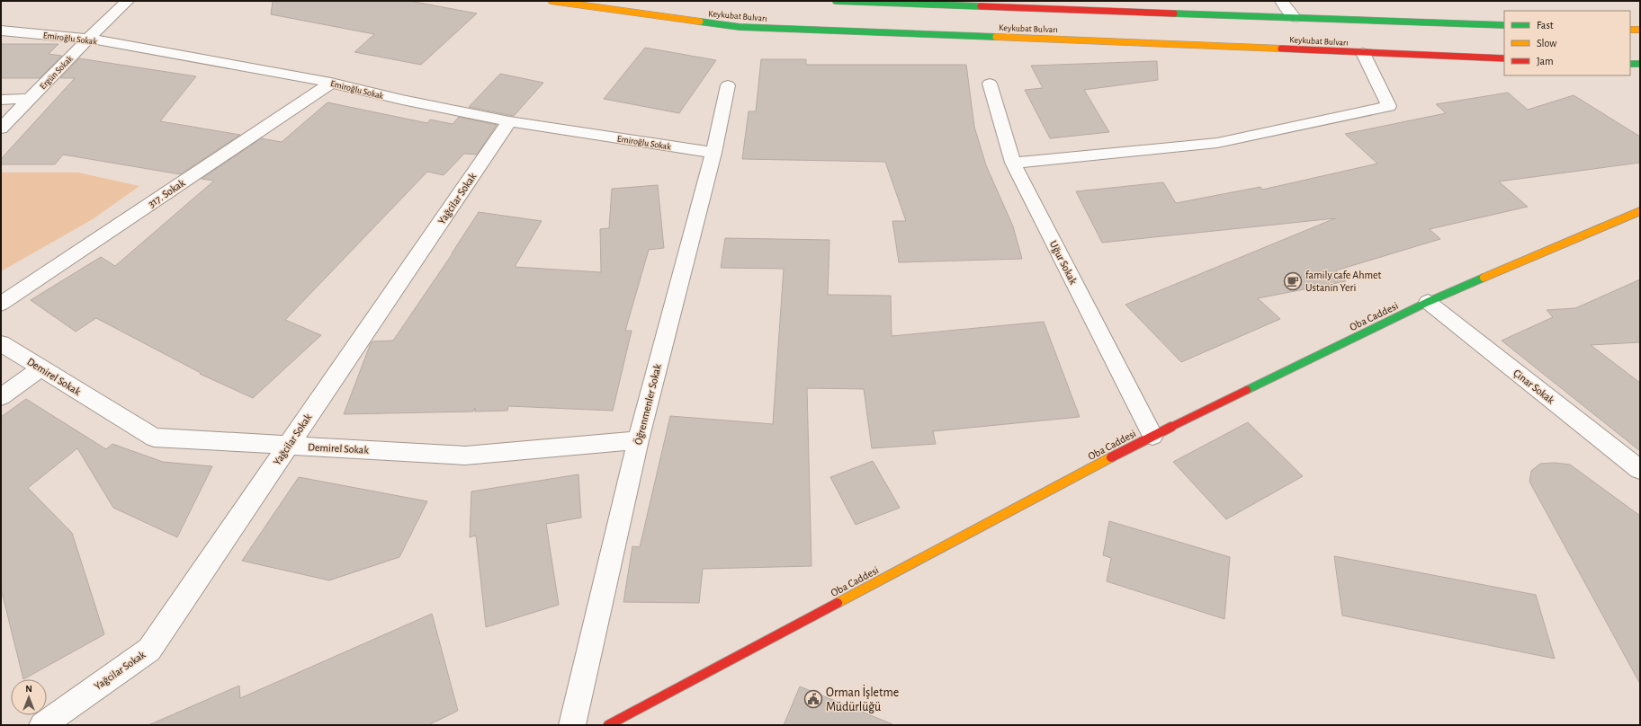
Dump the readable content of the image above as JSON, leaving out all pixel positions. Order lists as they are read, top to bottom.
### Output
{
  "streets": {
    "main road": ["Keykubat Bulvarı", "Oba Caddesi"],
    "street": [
      "Emiroğlu Sokak",
      "Ergün Sokak",
      "317. Sokak",
      "Yağcilar Sokak",
      "Uğur Sokak",
      "Demirel Sokak",
      "Çinar Sokak",
      "Öğrenmenler Sokak"
    ]
  },
  "crossings": [
    ["Emiroğlu Sokak", "Ergün Sokak"],
    ["Emiroğlu Sokak", "317. Sokak"],
    ["Emiroğlu Sokak", "Yağcilar Sokak"],
    ["Emiroğlu Sokak", "Öğrenmenler Sokak"],
    ["Yağcilar Sokak", "Demirel Sokak"],
    ["Uğur Sokak", "Oba Caddesi"],
    ["Oba Caddesi", "Çinar Sokak"],
    ["Demirel Sokak", "Öğrenmenler Sokak"]
  ],
  "places": {
    "cafe": ["family cafe Ahmet Ustanin Yeri"],
    "public building": ["Orman İşletme Müdürlüğü"]
  },
  "legend": ["Fast", "Slow", "Jam"],
  "north": "top"
}
